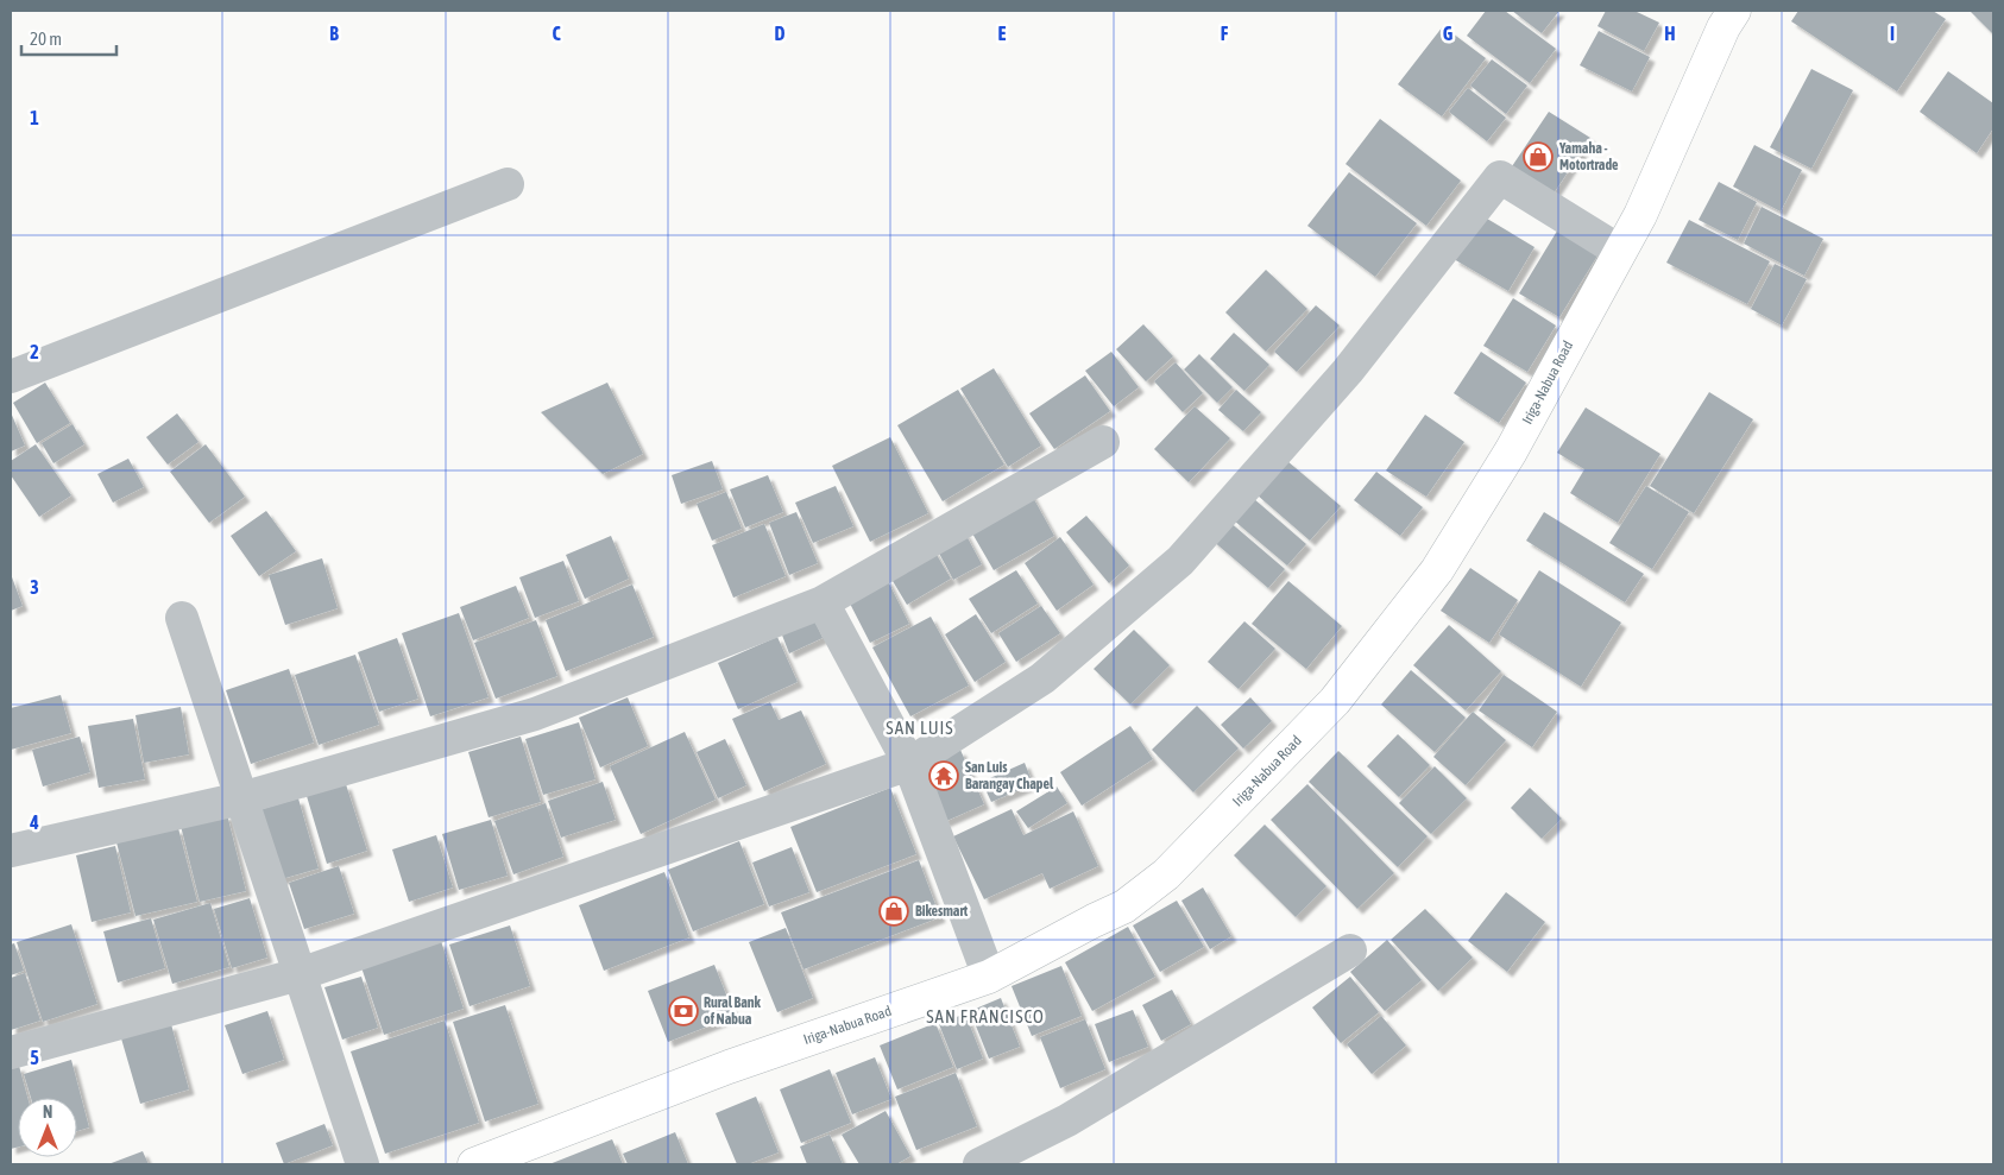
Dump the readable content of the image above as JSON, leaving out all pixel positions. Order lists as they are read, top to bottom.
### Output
{
  "streets": {
    "main road": ["Iriga-Nabua Road"]
  },
  "districts": ["SAN LUIS", "SAN FRANCISCO"],
  "places": {
    "shop": ["Yamaha - Motortrade", "Bikesmart"],
    "temple": ["San Luis Barangay Chapel"],
    "bank": ["Rural Bank of Nabua"]
  },
  "scale_bar": "20 m",
  "north": "top",
  "grid": {
    "columns": [
      "B",
      "C",
      "D",
      "E",
      "F",
      "G",
      "H",
      "I"
    ],
    "rows": [
      "1",
      "2",
      "3",
      "4",
      "5"
    ]
  }
}
